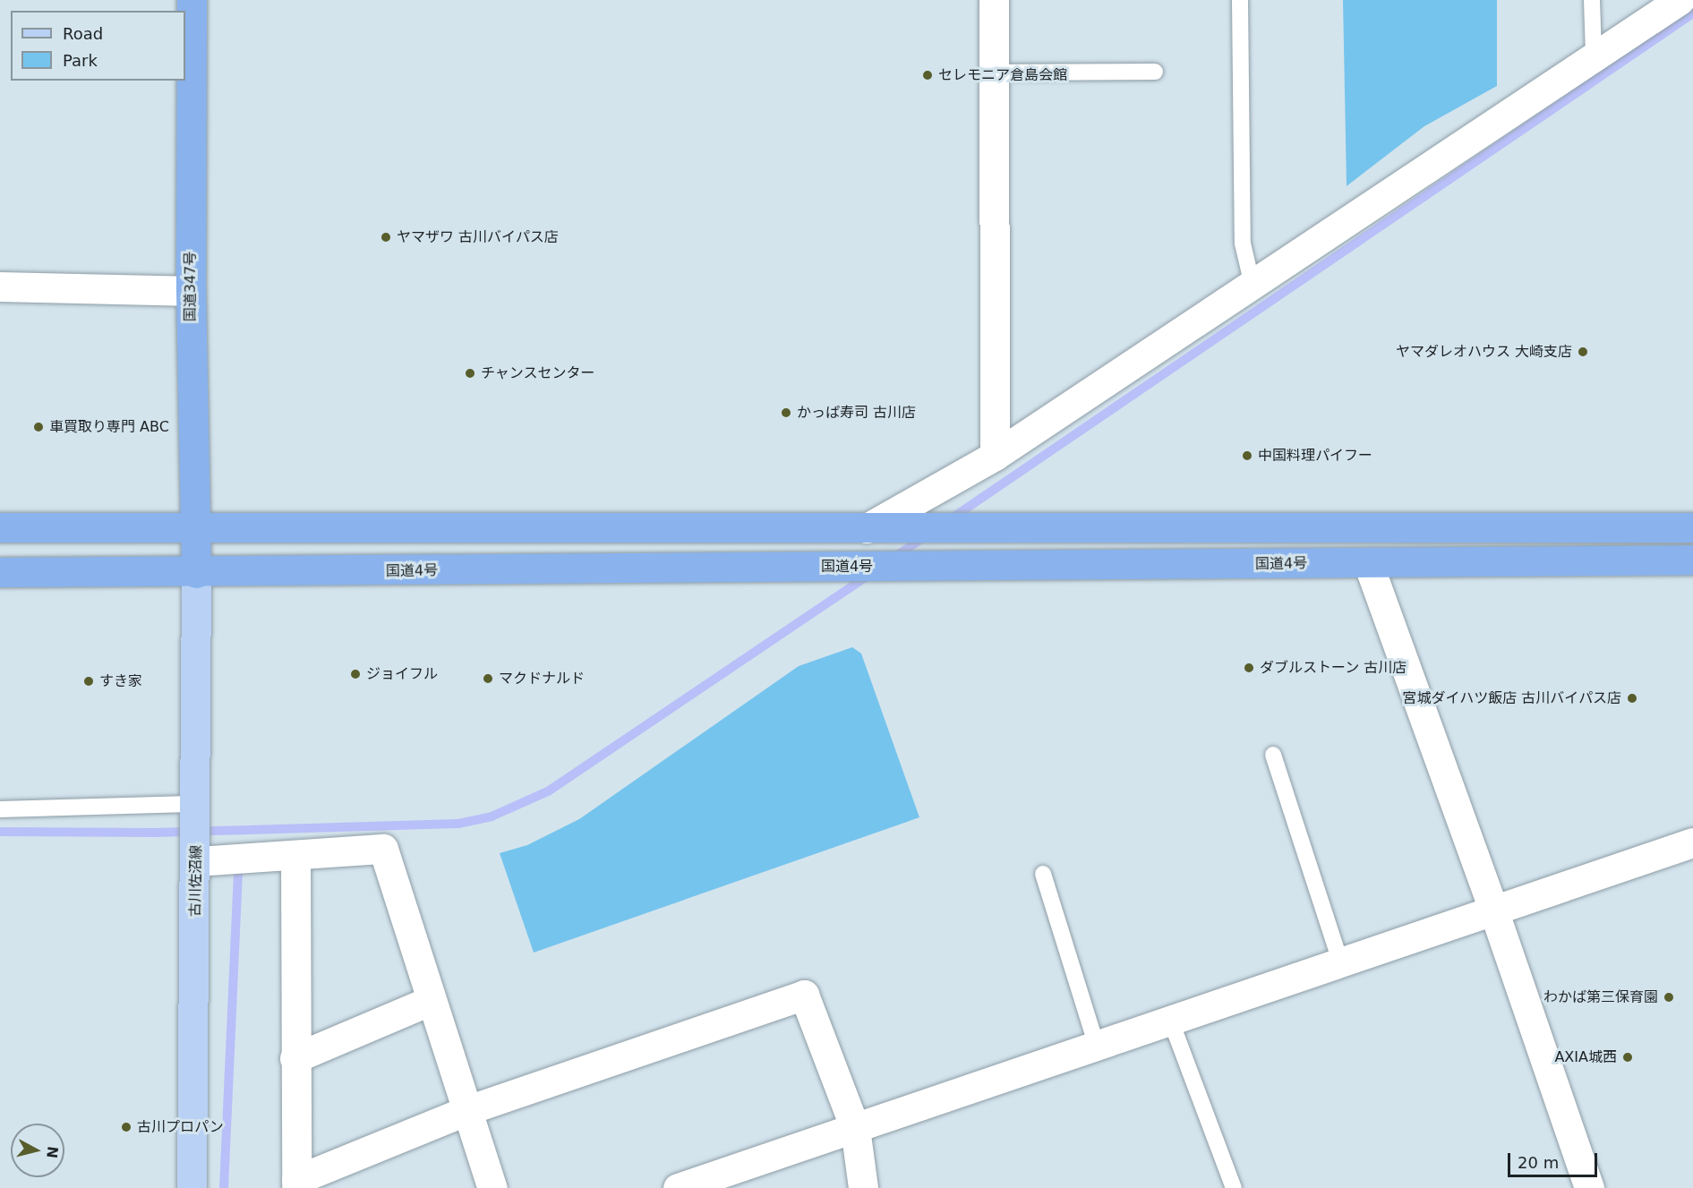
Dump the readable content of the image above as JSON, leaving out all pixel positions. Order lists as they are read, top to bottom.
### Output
{
  "streets": {
    "highway": ["国道347号", "国道4号"],
    "main road": ["古川佐沼線"]
  },
  "crossings": [
    ["国道347号", "国道4号"],
    ["国道347号", "古川佐沼線"],
    ["国道4号", "古川佐沼線"]
  ],
  "places": [
    "セレモニア倉島会館",
    "ヤマザワ 古川バイパス店",
    "ヤマダレオハウス 大崎支店",
    "チャンスセンター",
    "かっぱ寿司 古川店",
    "車買取り専門 ABC",
    "中国料理パイフー",
    "ダブルストーン 古川店",
    "ジョイフル",
    "マクドナルド",
    "すき家",
    "宮城ダイハツ飯店 古川バイパス店",
    "わかば第三保育園",
    "AXIA城西",
    "古川プロパン"
  ],
  "legend": ["Road", "Park"],
  "scale_bar": "20 m",
  "north": "right"
}
